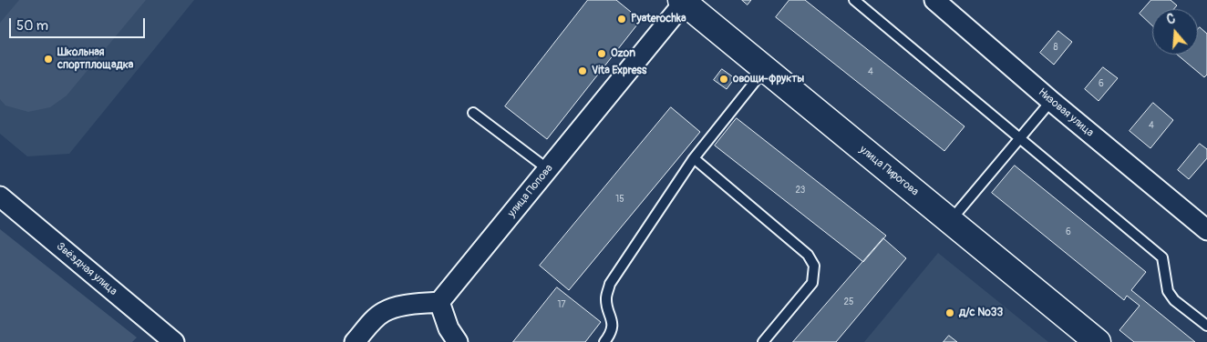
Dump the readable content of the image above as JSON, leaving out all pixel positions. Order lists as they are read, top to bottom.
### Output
{
  "streets": {
    "street": [
      "Низовая улица",
      "улица Пирогова",
      "улица Попова",
      "Звёздная улица"
    ]
  },
  "crossings": [
    ["улица Пирогова", "улица Попова"]
  ],
  "places": [
    "Pyaterochka",
    "Ozon",
    "Школьная спортплощадка",
    "Vita Express",
    "овощи-фрукты",
    "д/с №33"
  ],
  "house_numbers": [
    "8",
    "4",
    "6",
    "4",
    "23",
    "15",
    "6",
    "25",
    "17"
  ],
  "scale_bar": "50 m",
  "north": "top"
}
